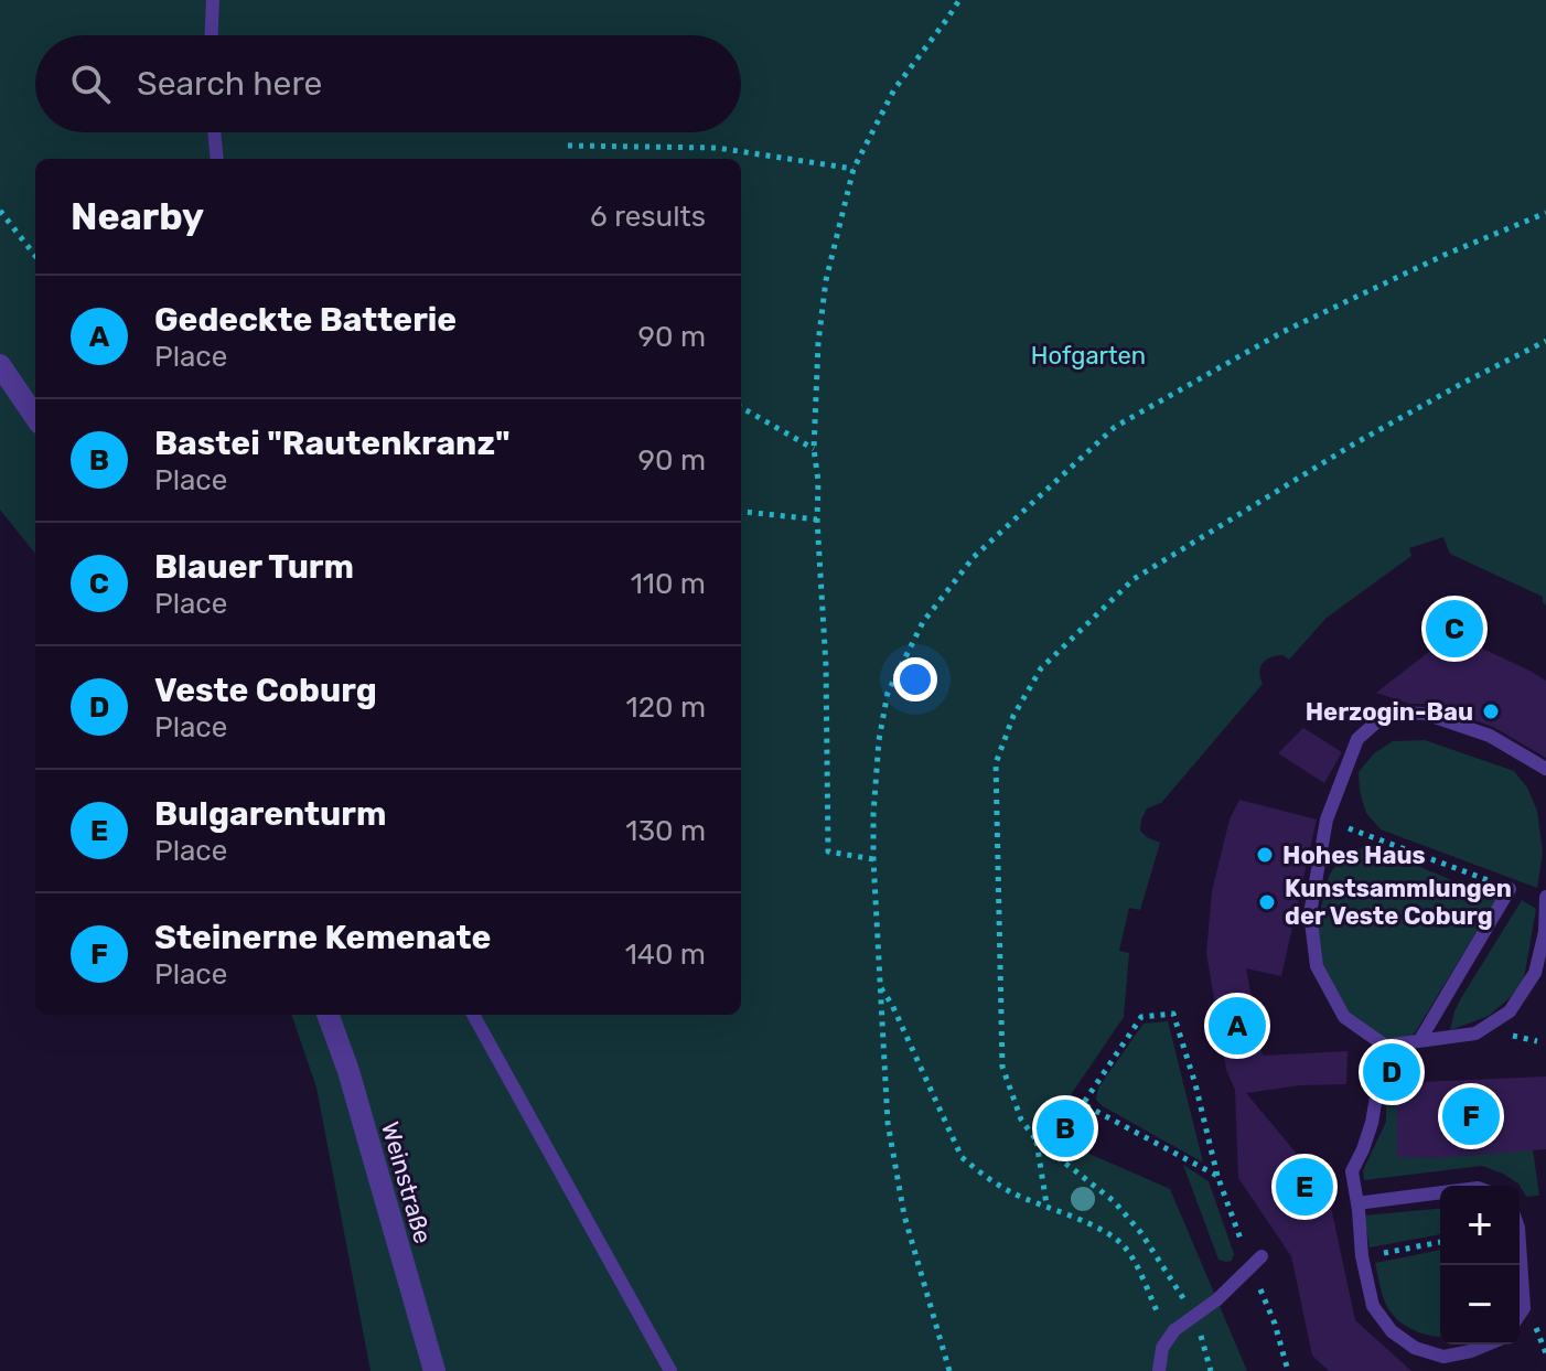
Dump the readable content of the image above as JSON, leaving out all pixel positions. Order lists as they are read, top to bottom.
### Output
{
  "streets": {
    "street": ["Weinstraße"]
  },
  "parks": ["Hofgarten"],
  "places": ["Herzogin-Bau", "Hohes Haus", "Kunstsammlungen der Veste Coburg"],
  "page": {
    "search": "Search here",
    "heading": ["Nearby", "6 results"],
    "list": [
      {
        "mark": "A",
        "name": "Gedeckte Batterie",
        "note": "Place",
        "value": "90 m"
      },
      {
        "mark": "B",
        "name": "Bastei \"Rautenkranz\"",
        "note": "Place",
        "value": "90 m"
      },
      {
        "mark": "C",
        "name": "Blauer Turm",
        "note": "Place",
        "value": "110 m"
      },
      {
        "mark": "D",
        "name": "Veste Coburg",
        "note": "Place",
        "value": "120 m"
      },
      {
        "mark": "E",
        "name": "Bulgarenturm",
        "note": "Place",
        "value": "130 m"
      },
      {
        "mark": "F",
        "name": "Steinerne Kemenate",
        "note": "Place",
        "value": "140 m"
      }
    ],
    "pins": [
      "C",
      "A",
      "D",
      "F",
      "B",
      "E"
    ],
    "map_buttons": ["+", "−"]
  }
}
